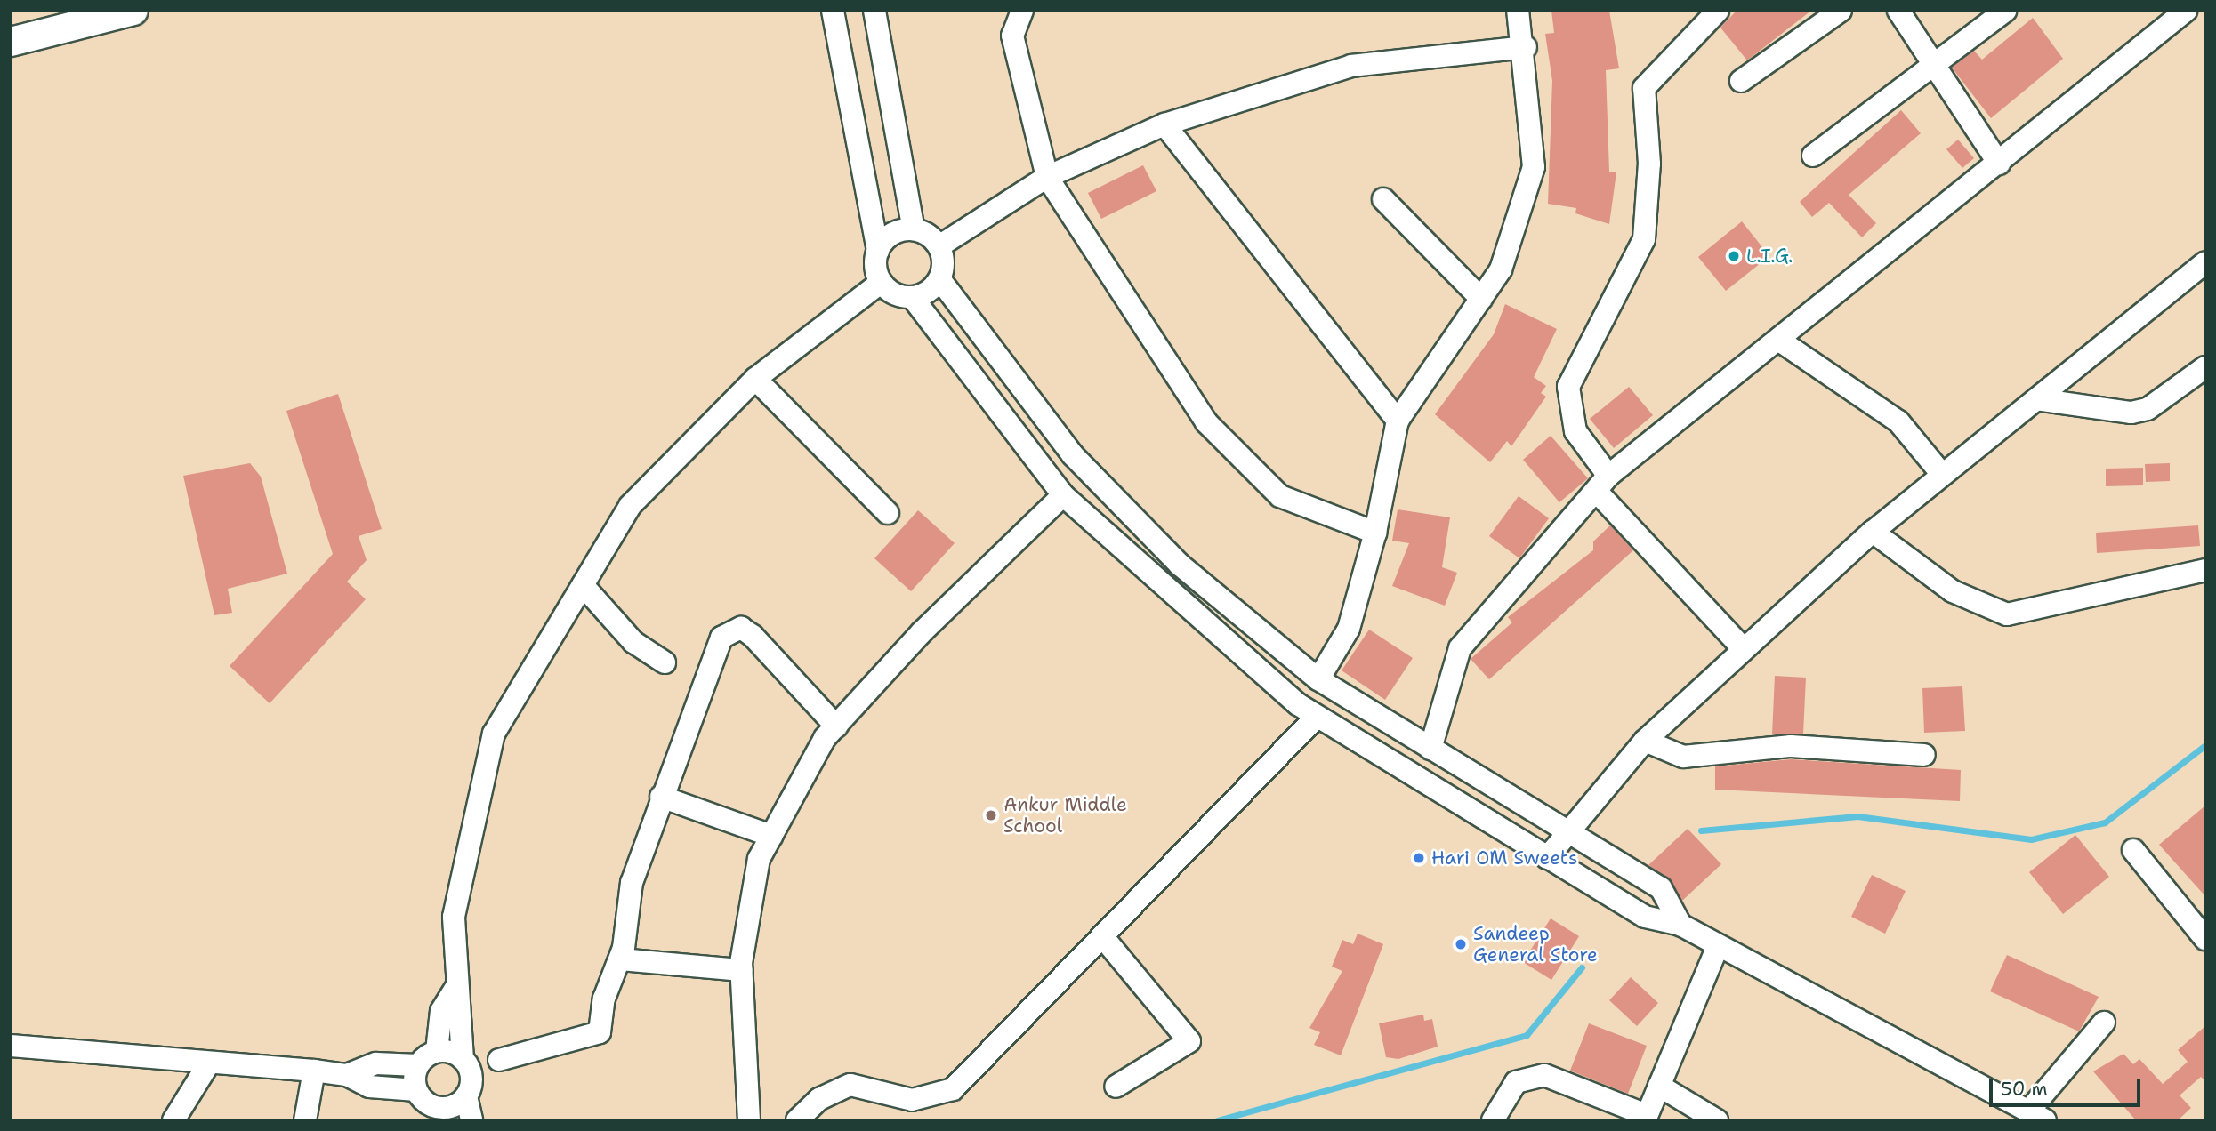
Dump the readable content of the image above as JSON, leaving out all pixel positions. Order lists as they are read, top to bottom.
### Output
{
  "places": [
    "L.I.G.",
    "Ankur Middle School",
    "Hari OM Sweets",
    "Sandeep General Store"
  ],
  "scale_bar": "50 m"
}
